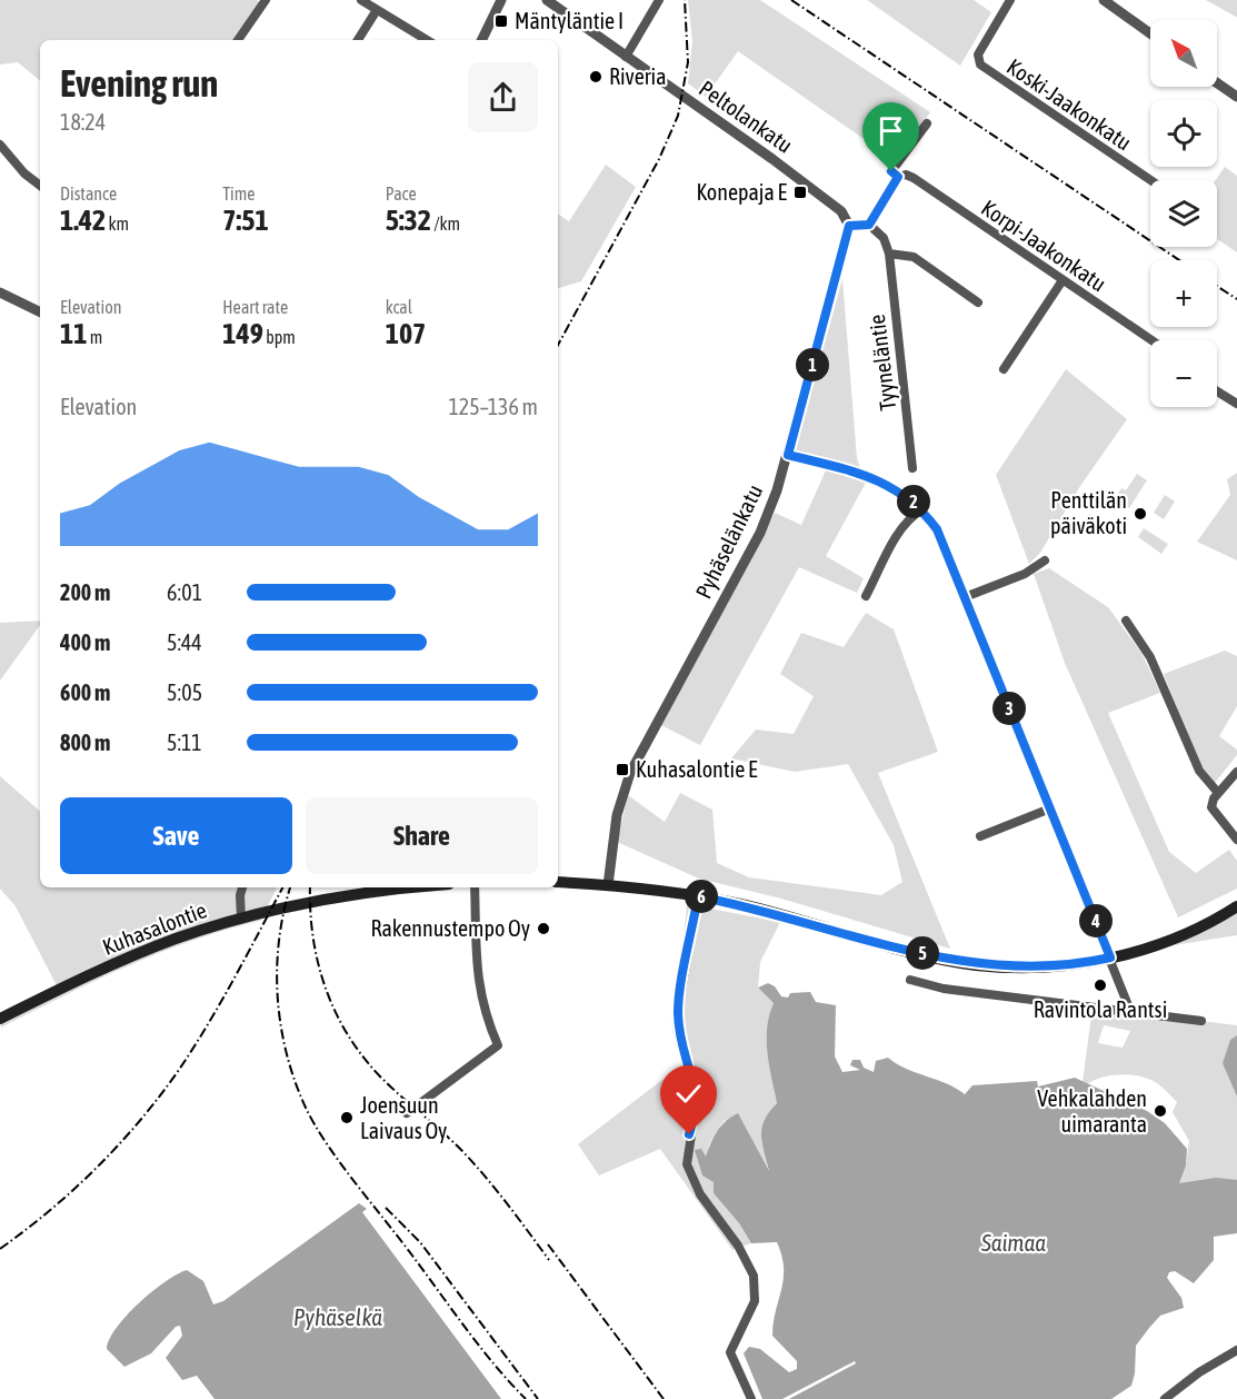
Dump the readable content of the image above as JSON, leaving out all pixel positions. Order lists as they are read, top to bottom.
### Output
{
  "streets": {
    "main road": ["Kuhasalontie"],
    "street": [
      "Koski-Jaakonkatu",
      "Peltolankatu",
      "Korpi-Jaakonkatu",
      "Tyyneläntie",
      "Pyhäselänkatu"
    ]
  },
  "crossings": [
    ["Peltolankatu", "Pyhäselänkatu"]
  ],
  "water": ["Saimaa", "Pyhäselkä"],
  "places": {
    "transit": ["Mäntyläntie I", "Konepaja E", "Kuhasalontie E"],
    "other": [
      "Riveria",
      "Penttilän päiväkoti",
      "Rakennustempo Oy",
      "Ravintola Rantsi",
      "Vehkalahden uimaranta",
      "Joensuun Laivaus Oy"
    ]
  },
  "north": "top left",
  "page": {
    "map_buttons": ["+", "−"],
    "heading": ["Evening run", "18:24"],
    "stats": [
      ["Distance", "1.42 km"],
      ["Time", "7:51"],
      ["Pace", "5:32 /km"],
      ["Elevation", "11 m"],
      ["Heart rate", "149 bpm"],
      ["kcal", "107"]
    ],
    "pins": [
      "1",
      "2",
      "3",
      "6",
      "4",
      "5"
    ],
    "chart": ["Elevation", "125–136 m"],
    "list": [
      {
        "name": "200 m",
        "note": "6:01"
      },
      {
        "name": "400 m",
        "note": "5:44"
      },
      {
        "name": "600 m",
        "note": "5:05"
      },
      {
        "name": "800 m",
        "note": "5:11"
      }
    ],
    "buttons": ["Save", "Share"]
  }
}
